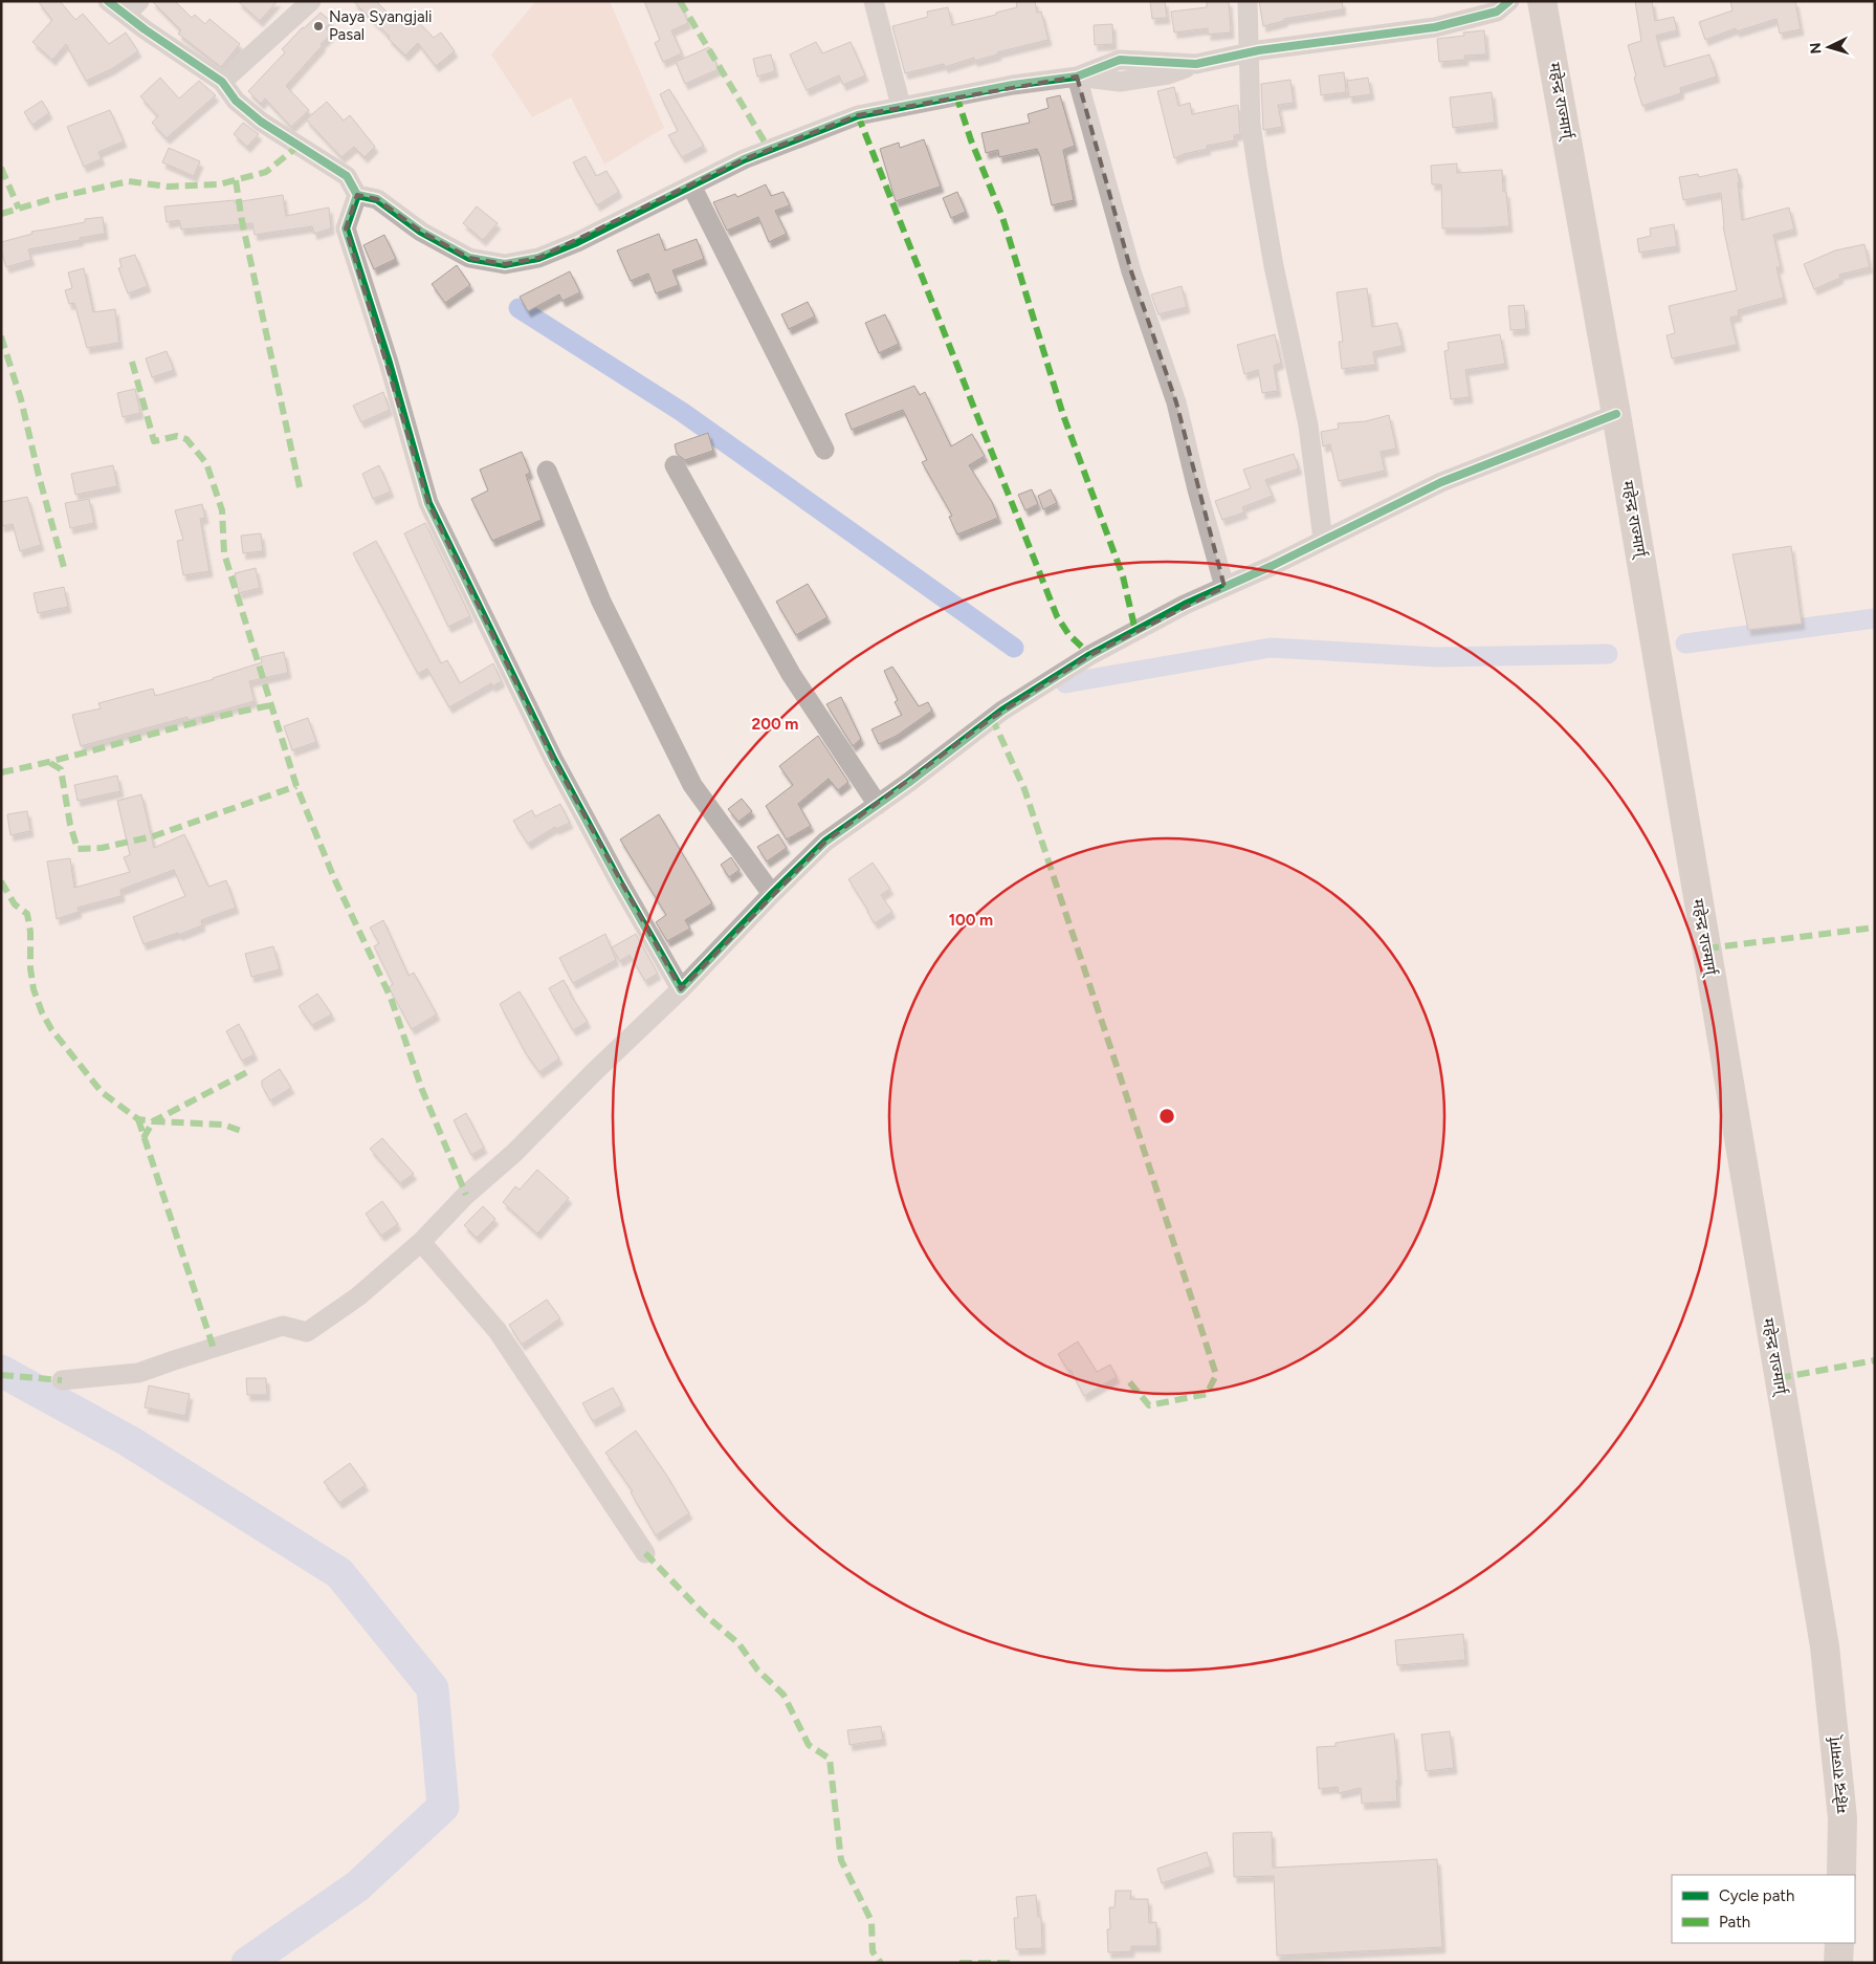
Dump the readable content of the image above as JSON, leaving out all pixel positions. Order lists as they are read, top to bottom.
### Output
{
  "streets": {
    "highway": ["महेन्द्र राज्मार्ग्"]
  },
  "places": ["Naya Syangjali Pasal"],
  "legend": ["Cycle path", "Path"],
  "north": "left",
  "rings": ["200 m", "100 m"]
}
